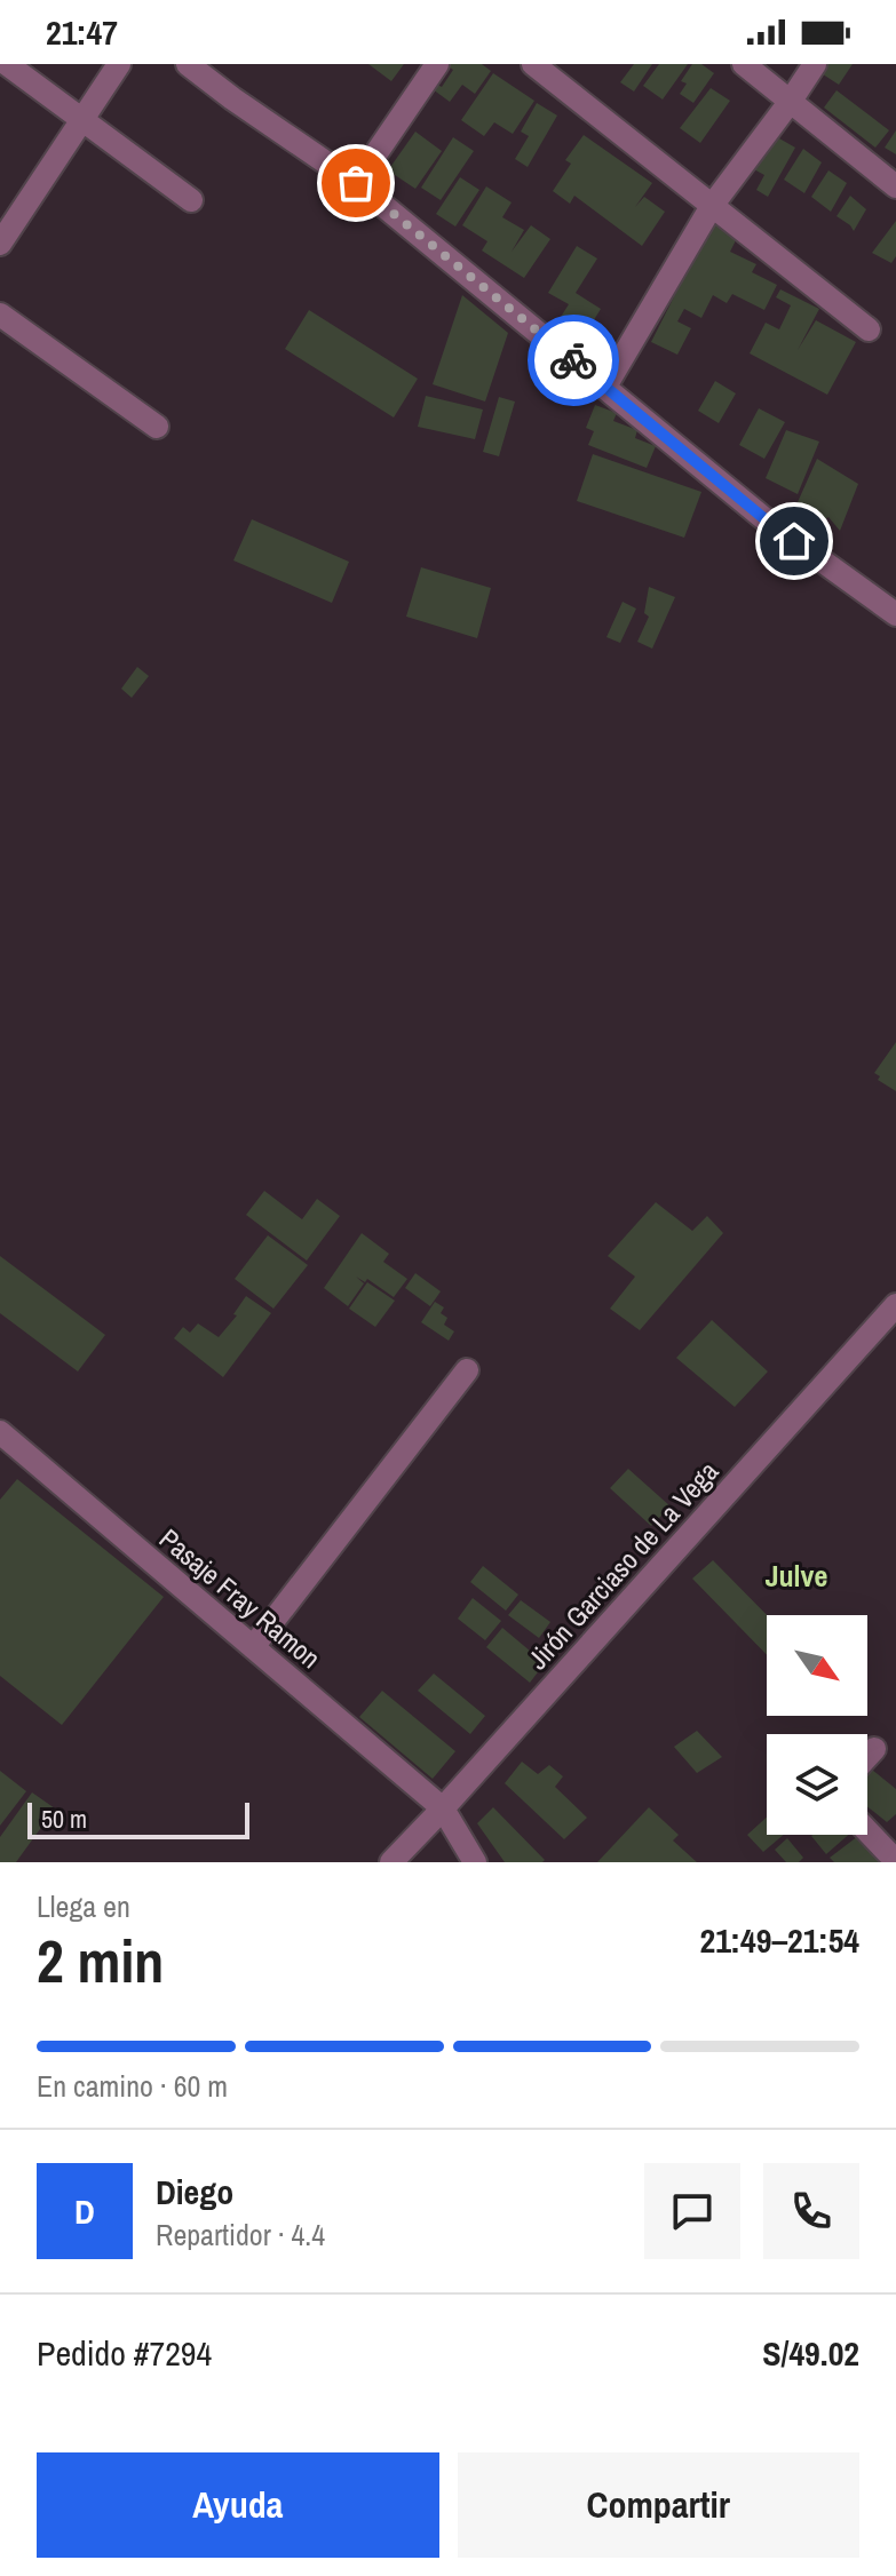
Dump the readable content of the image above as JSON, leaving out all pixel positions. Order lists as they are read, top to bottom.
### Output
{
  "streets": {
    "street": ["Jirón Garciaso de La Vega", "Pasaje Fray Ramon"]
  },
  "crossings": [
    ["Jirón Garciaso de La Vega", "Pasaje Fray Ramon"]
  ],
  "districts": ["Julve"],
  "scale_bar": "50 m",
  "north": "bottom right",
  "page": {
    "status": "21:47",
    "scale": "50 m",
    "heading": ["2 min", "Llega en", "21:49–21:54"],
    "panel": [
      "Diego",
      "Repartidor · 4.4",
      "Pedido #7294",
      "S/49.02"
    ],
    "bar": "En camino · 60 m",
    "round": "D",
    "buttons": ["Ayuda", "Compartir"]
  }
}
